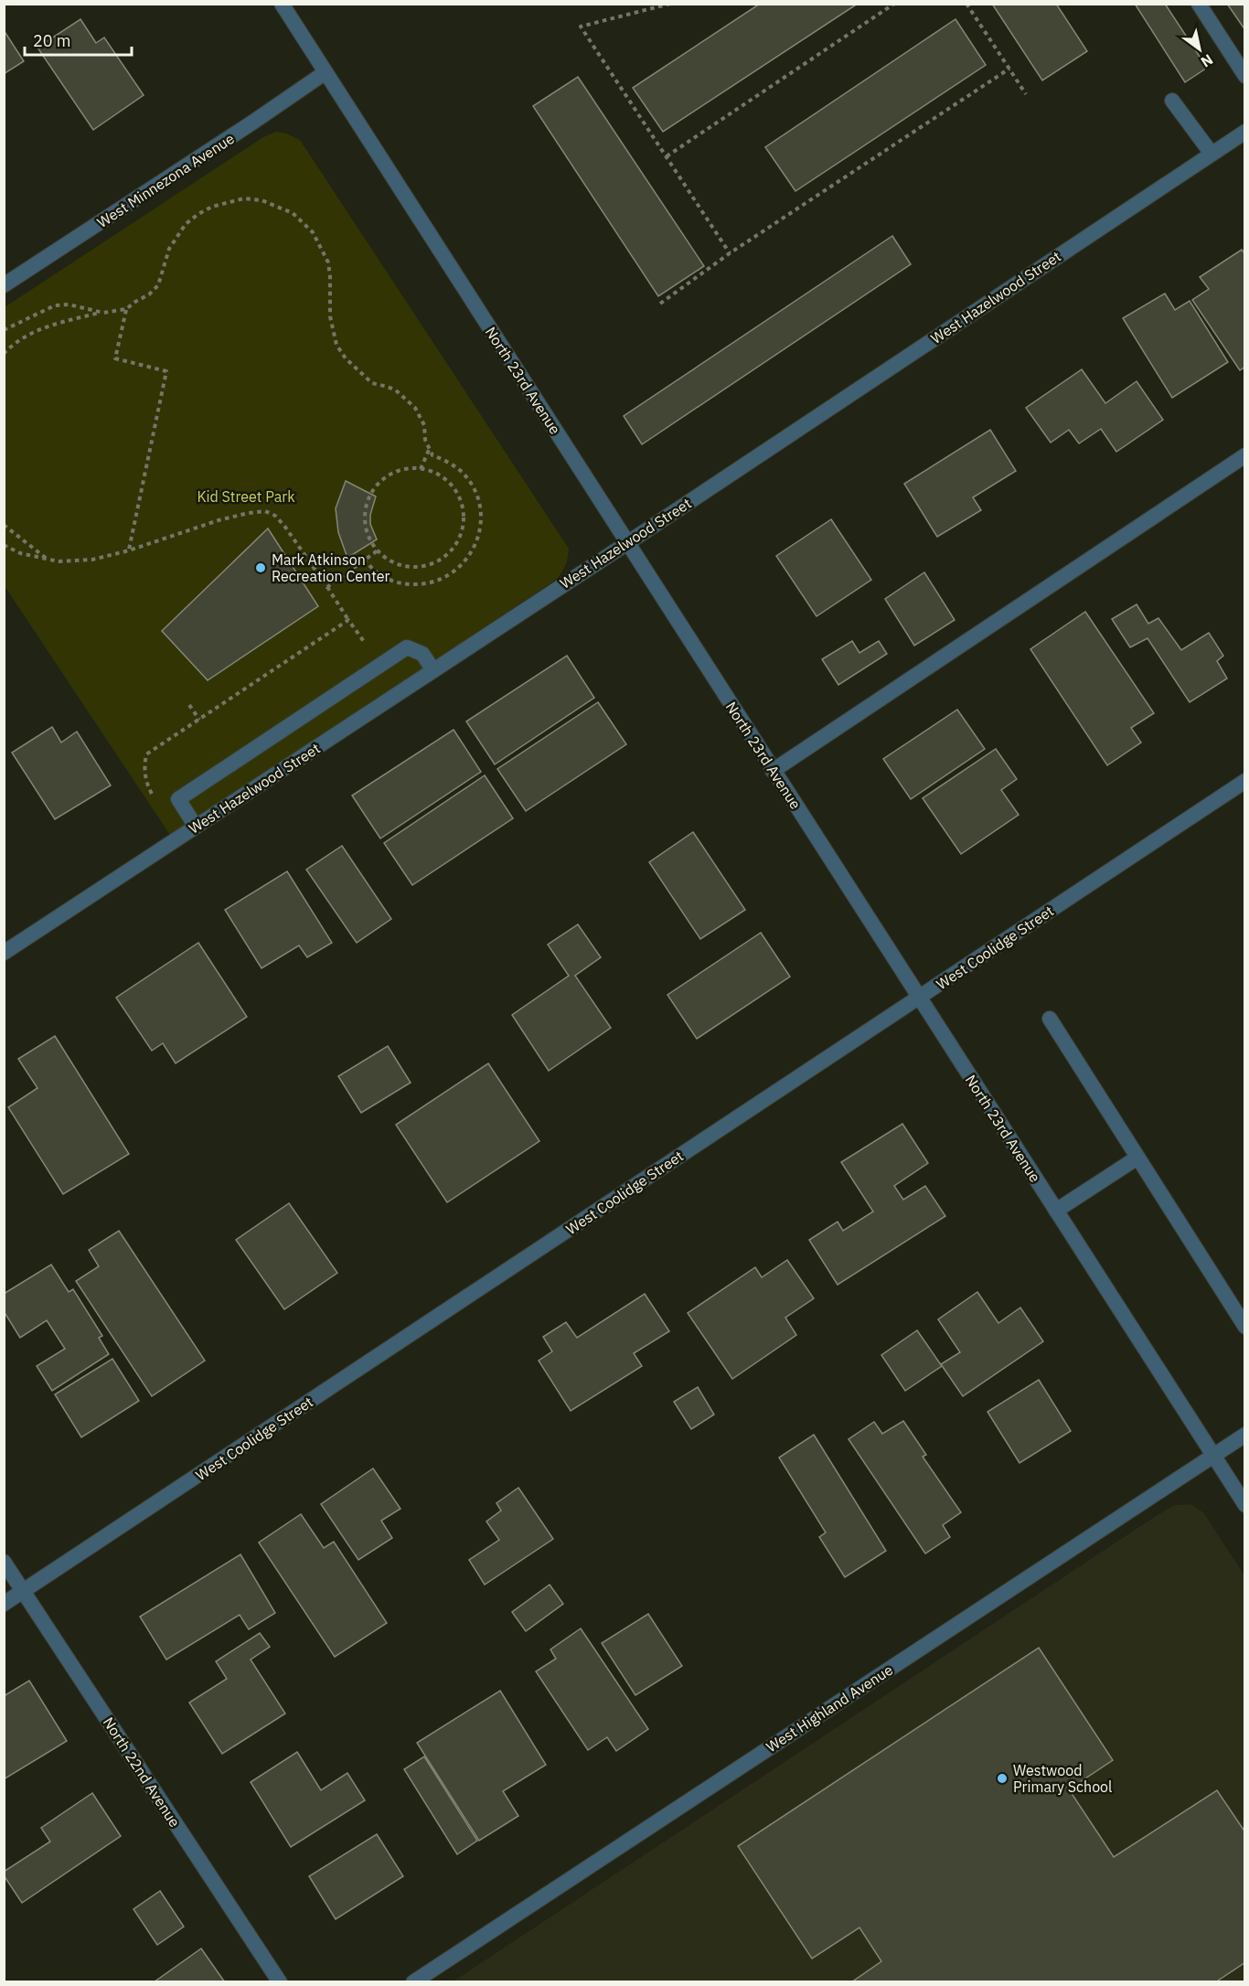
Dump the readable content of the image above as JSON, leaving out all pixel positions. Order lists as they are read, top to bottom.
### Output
{
  "streets": {
    "street": [
      "West Minnezona Avenue",
      "West Hazelwood Street",
      "North 23rd Avenue",
      "West Coolidge Street",
      "West Highland Avenue",
      "North 22nd Avenue"
    ]
  },
  "crossings": [
    ["West Minnezona Avenue", "North 23rd Avenue"],
    ["West Hazelwood Street", "North 23rd Avenue"],
    ["North 23rd Avenue", "West Coolidge Street"],
    ["North 23rd Avenue", "West Highland Avenue"],
    ["West Coolidge Street", "North 22nd Avenue"]
  ],
  "parks": ["Kid Street Park"],
  "places": ["Mark Atkinson Recreation Center", "Westwood Primary School"],
  "scale_bar": "20 m",
  "north": "bottom right"
}
